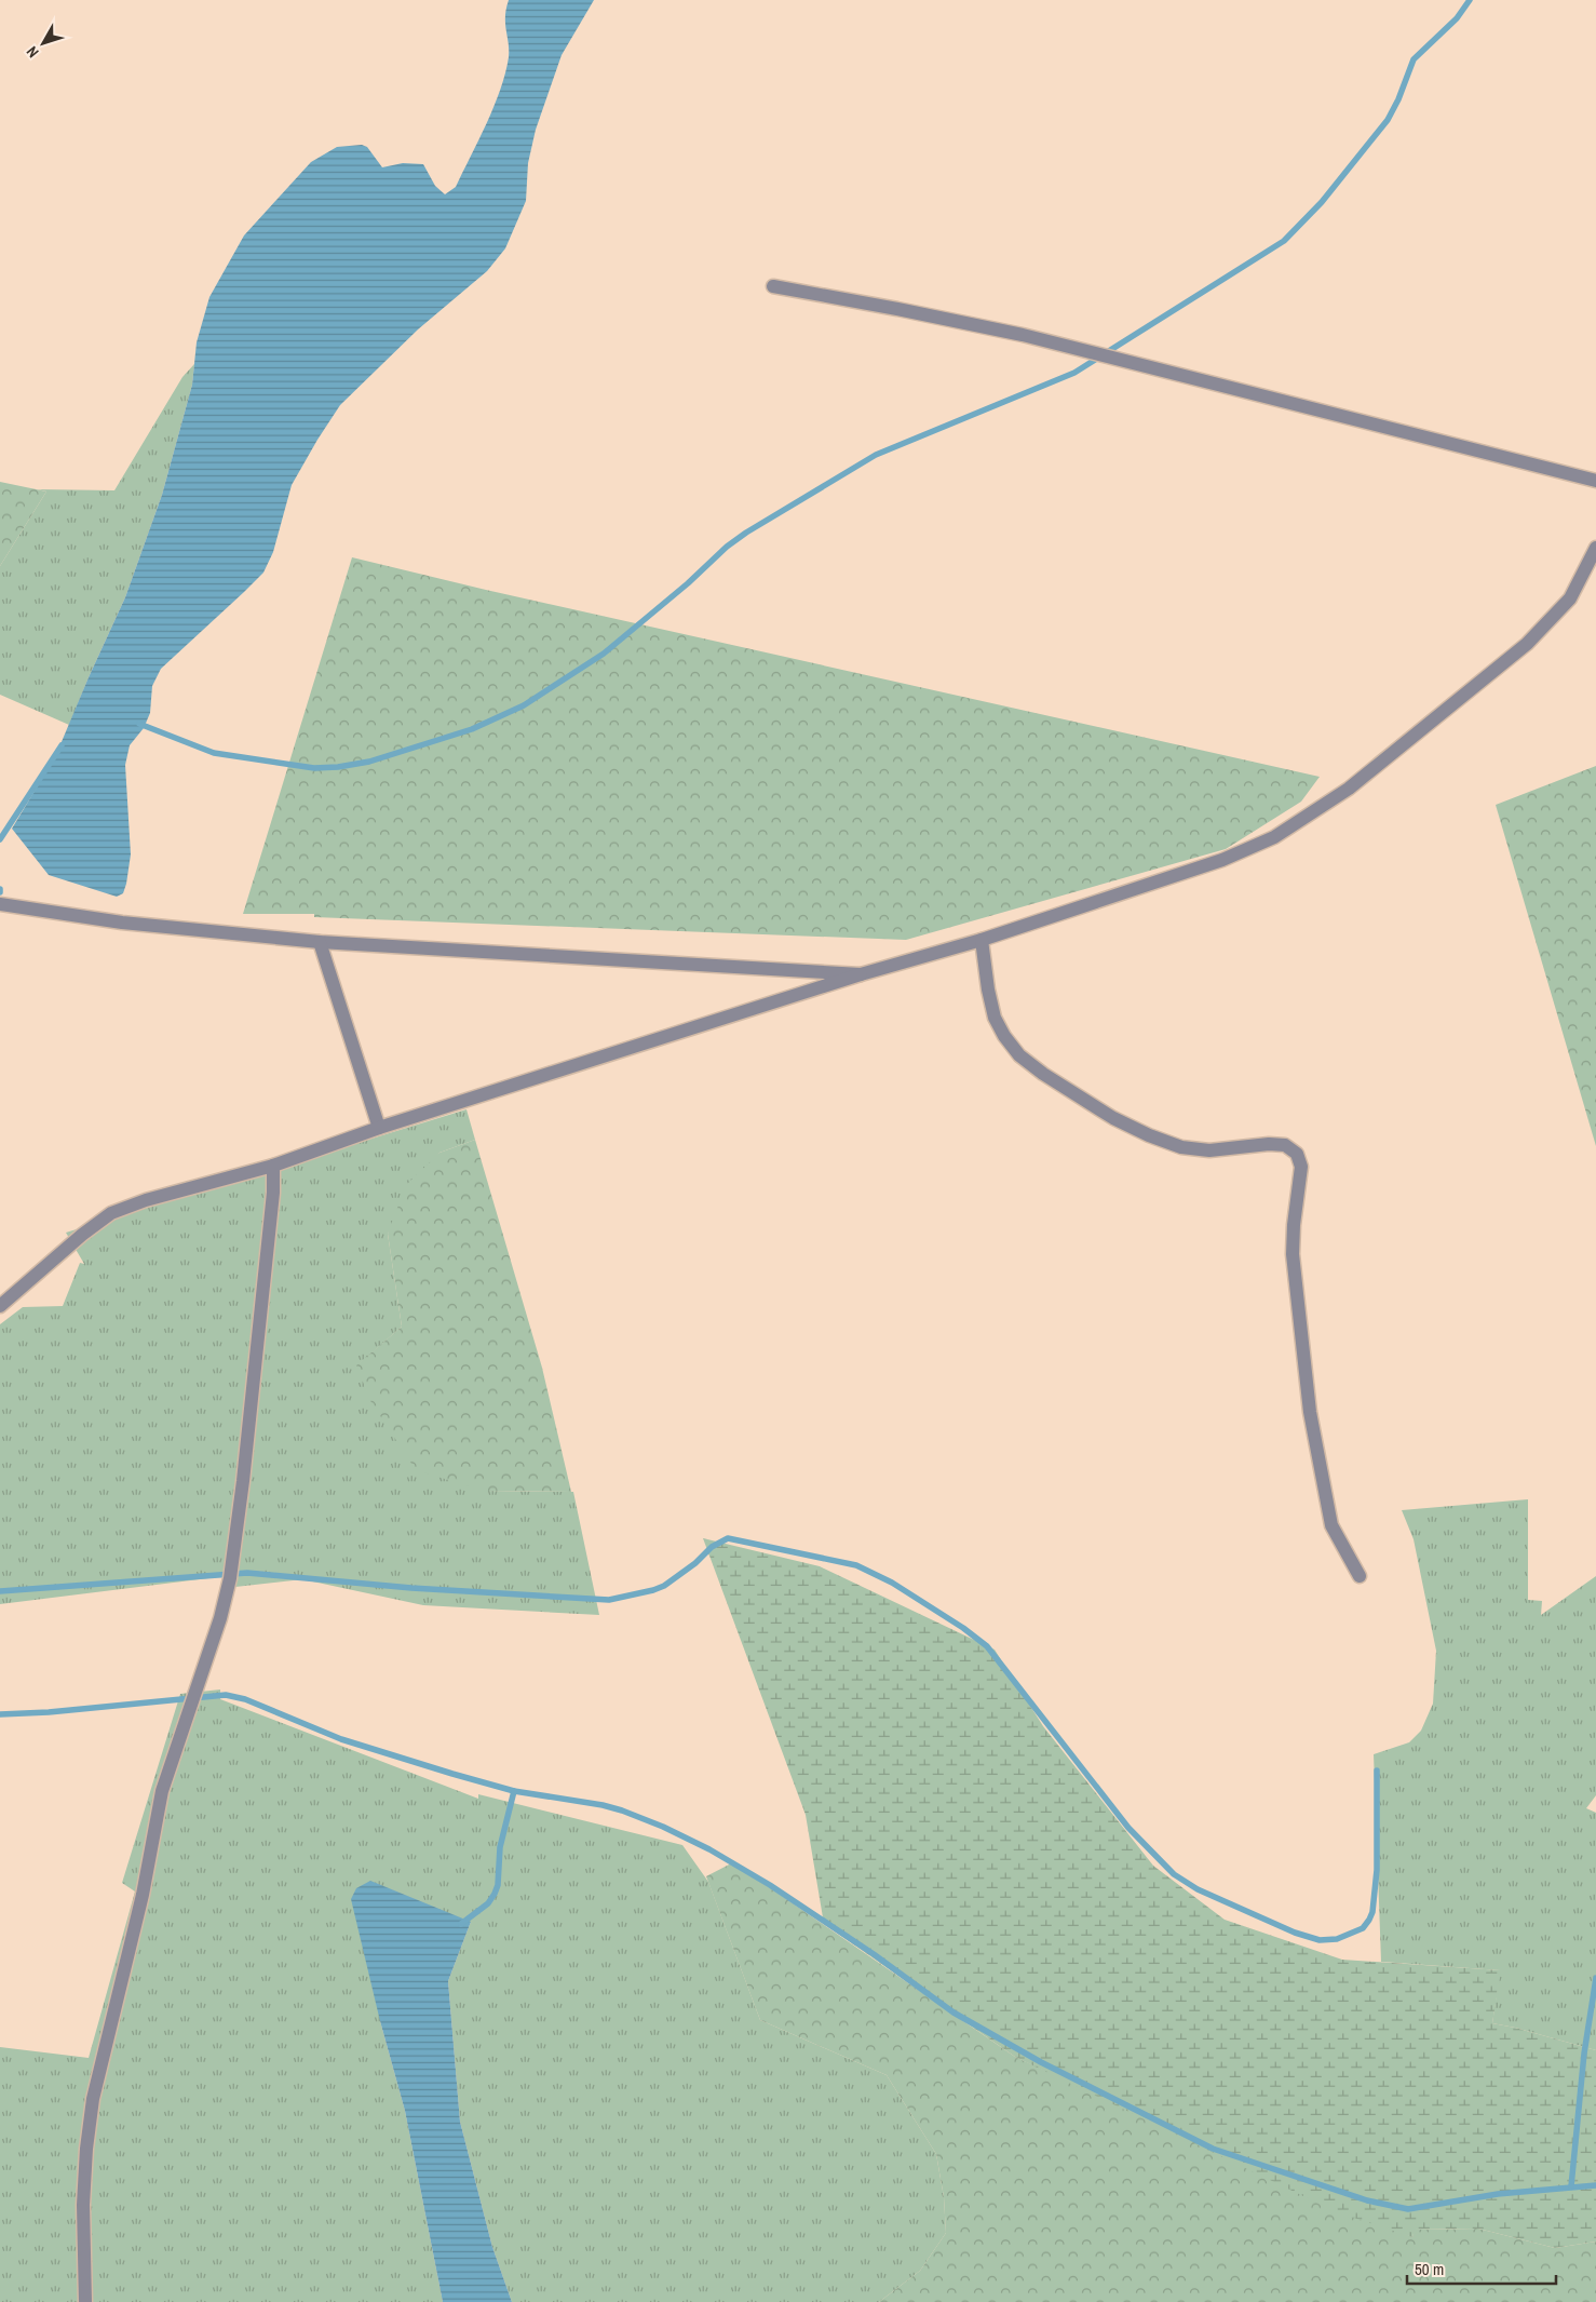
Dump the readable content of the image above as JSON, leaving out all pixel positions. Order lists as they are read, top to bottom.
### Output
{
  "scale_bar": "50 m",
  "north": "bottom left"
}
